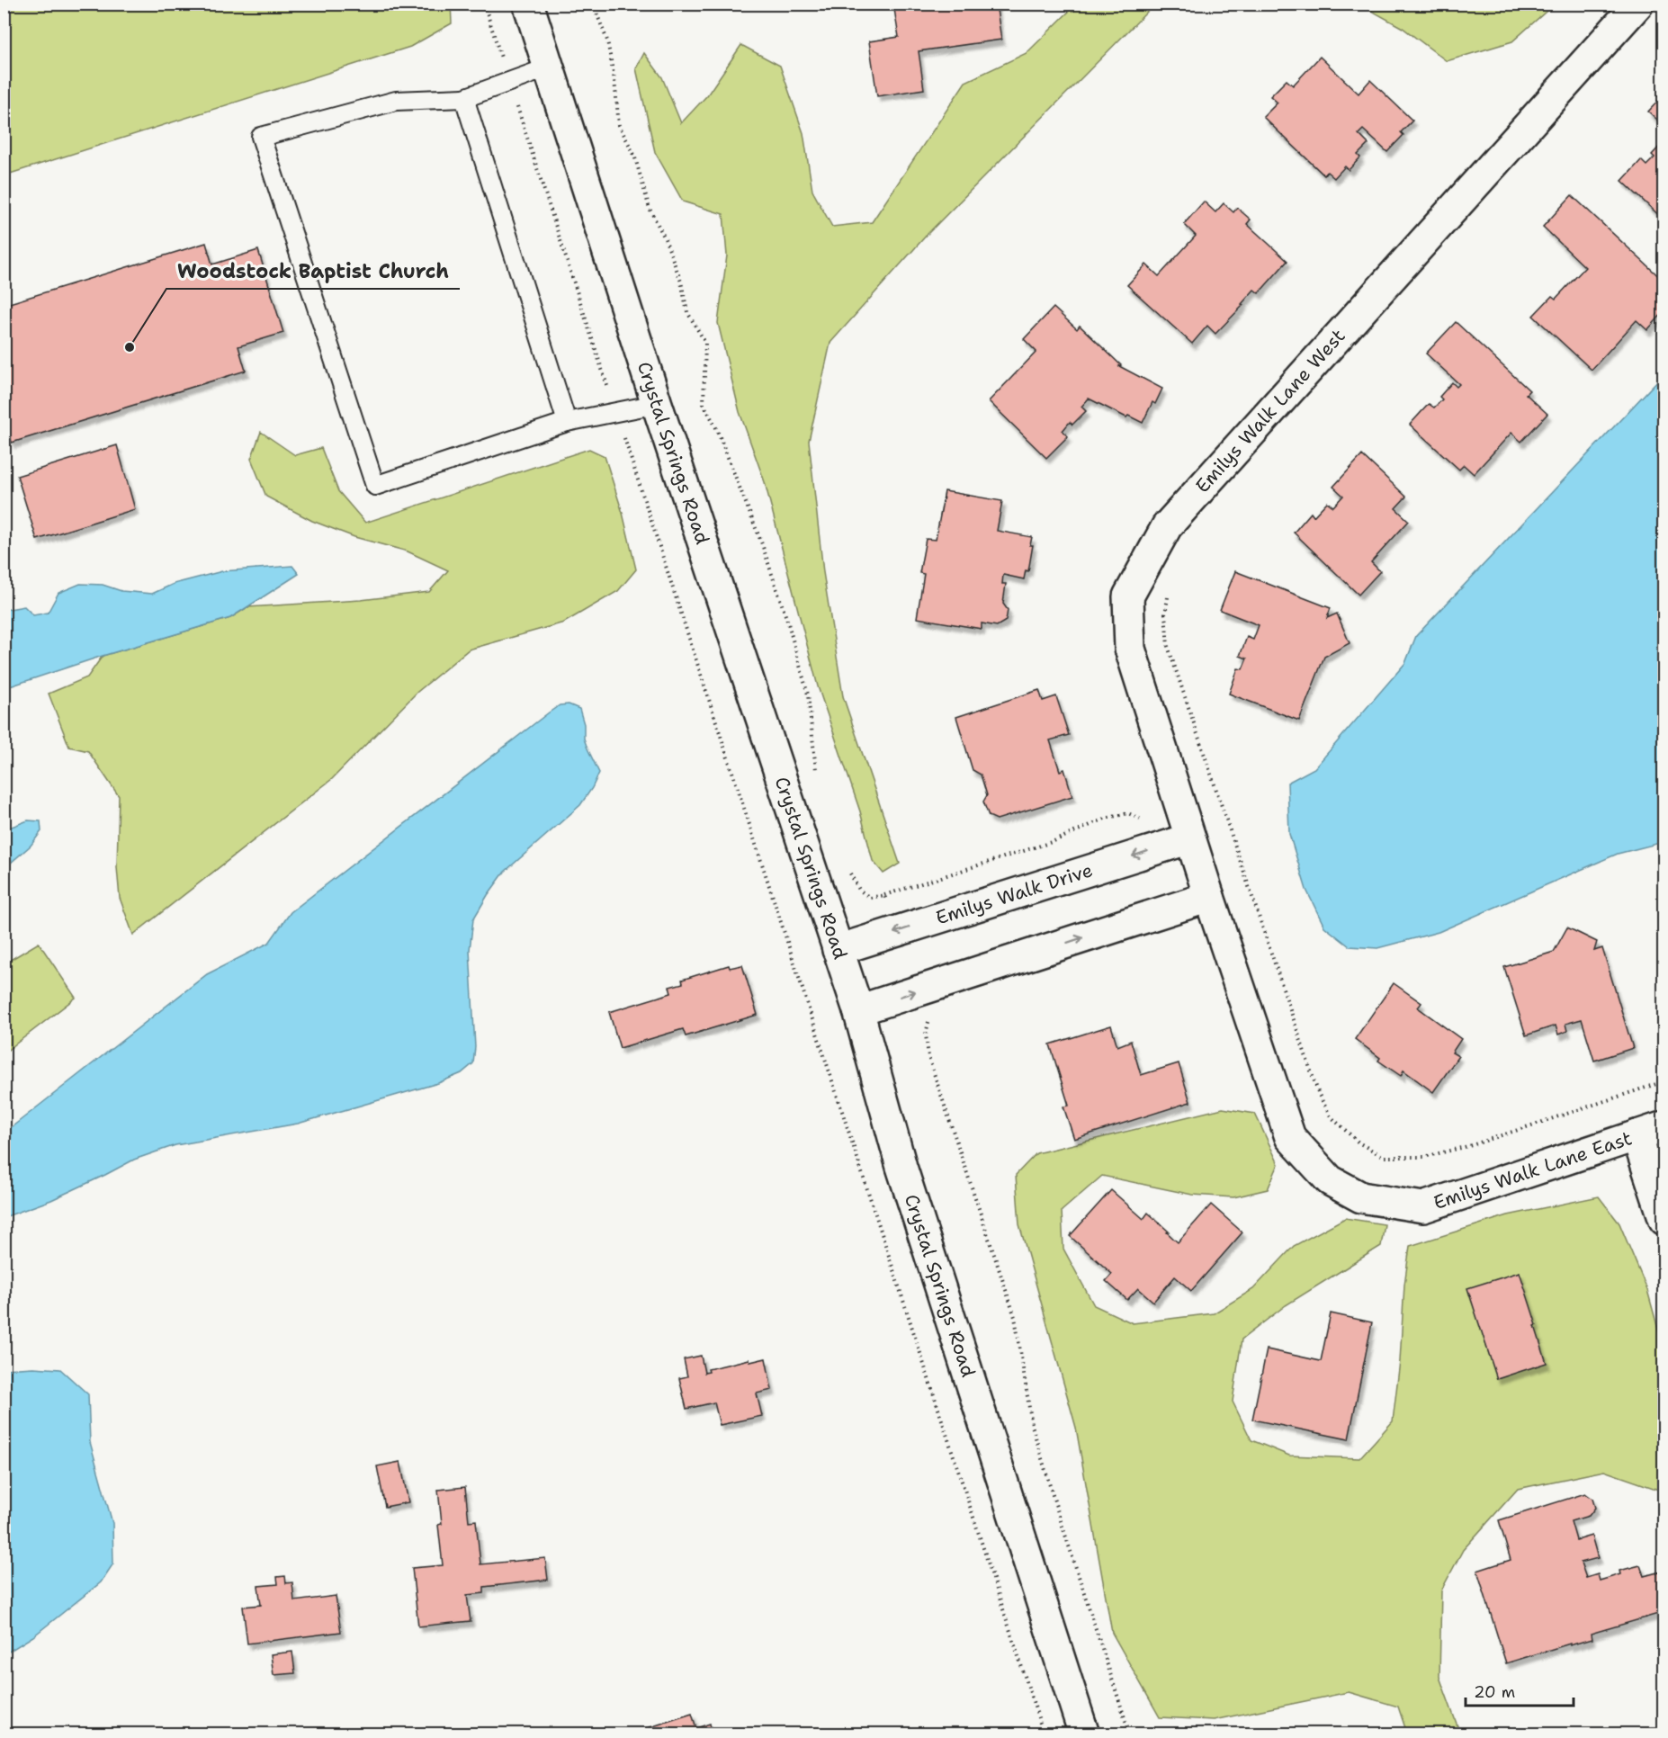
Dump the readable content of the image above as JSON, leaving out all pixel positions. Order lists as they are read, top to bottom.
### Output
{
  "streets": {
    "street": [
      "Emilys Walk Lane West",
      "Crystal Springs Road",
      "Emilys Walk Drive",
      "Emilys Walk Lane East"
    ]
  },
  "crossings": [
    ["Emilys Walk Lane West", "Emilys Walk Drive"],
    ["Emilys Walk Lane West", "Emilys Walk Lane East"],
    ["Crystal Springs Road", "Emilys Walk Drive"]
  ],
  "places": ["Woodstock Baptist Church"],
  "scale_bar": "20 m"
}
